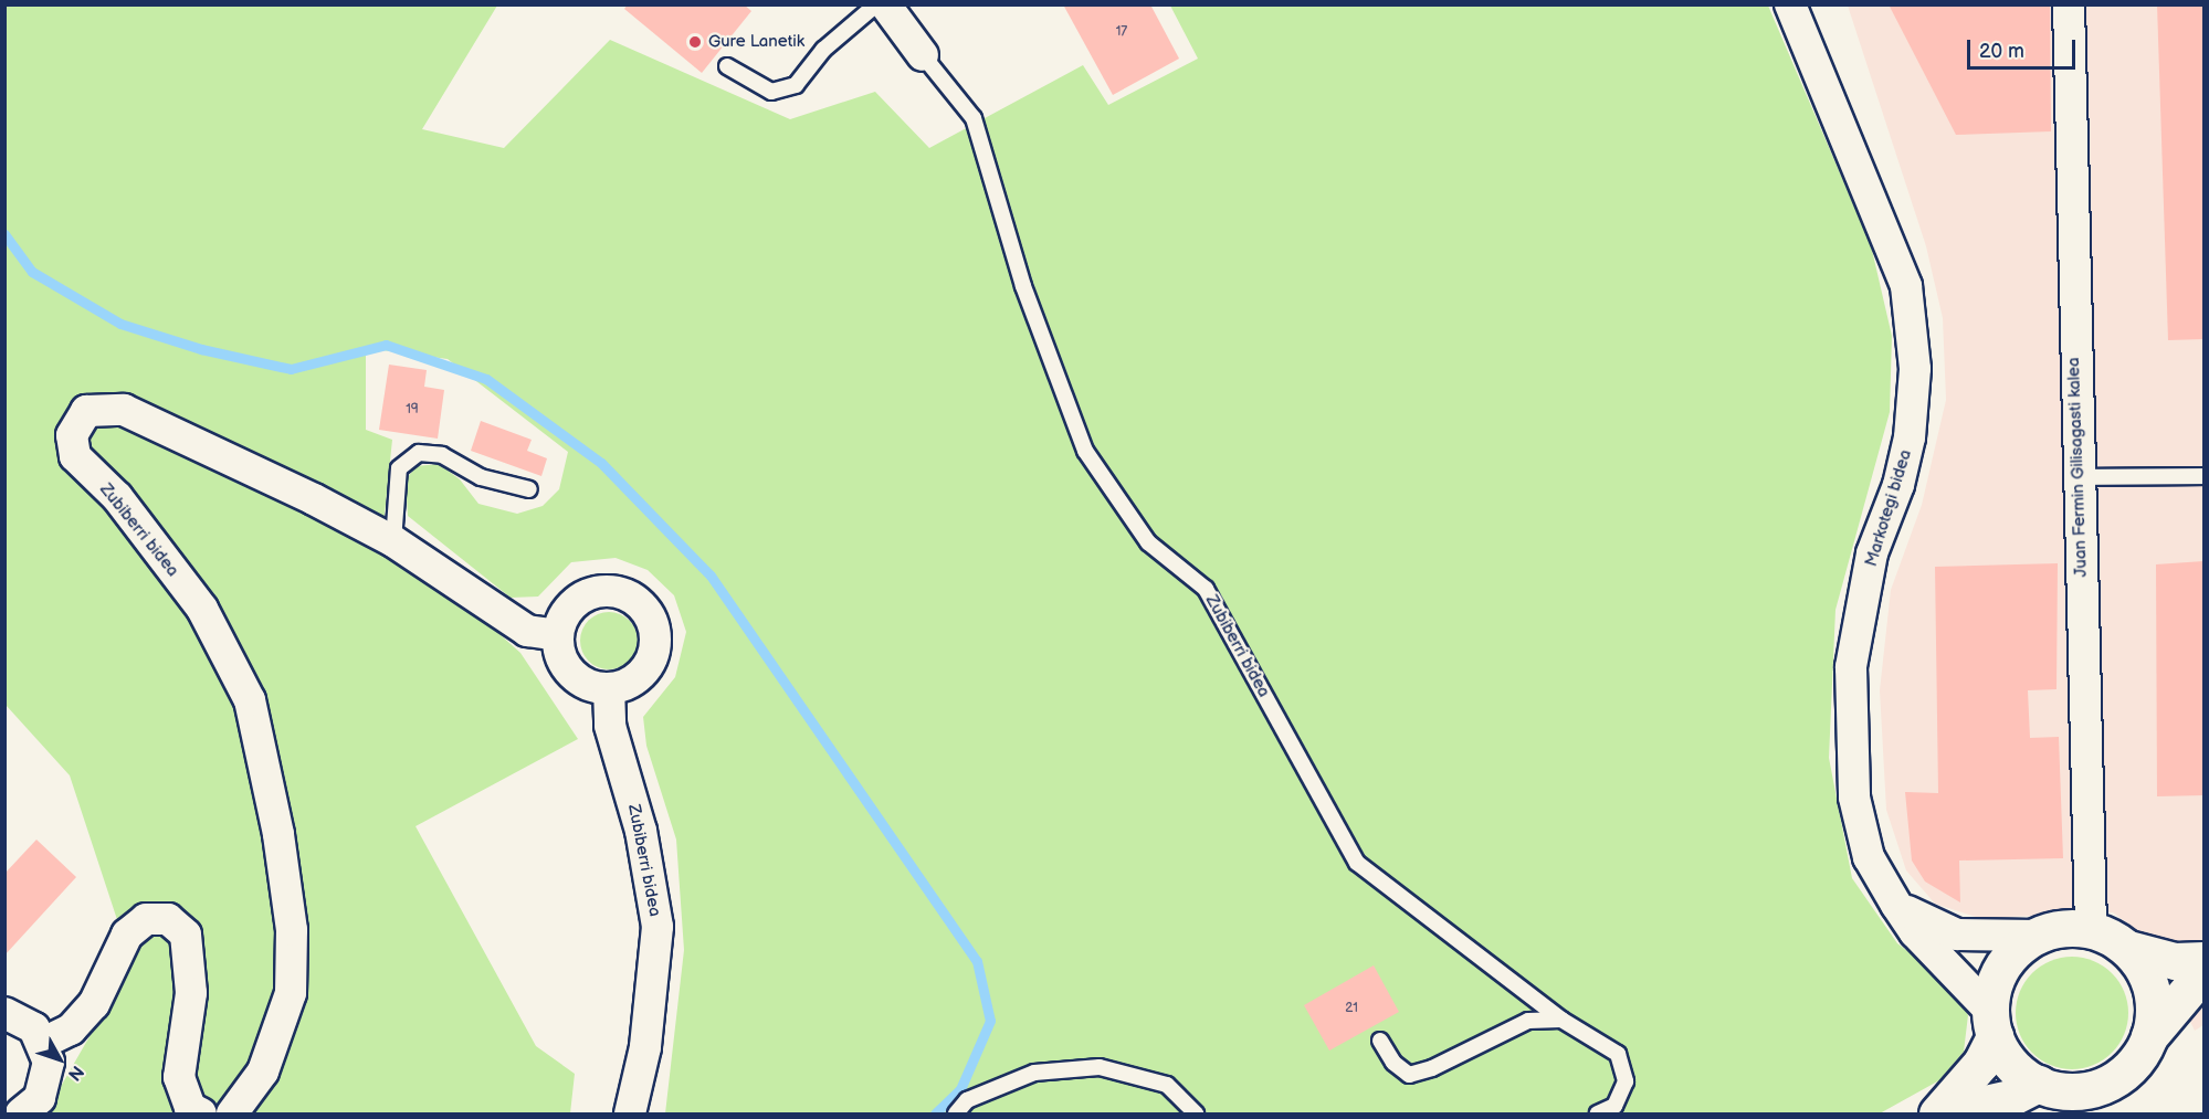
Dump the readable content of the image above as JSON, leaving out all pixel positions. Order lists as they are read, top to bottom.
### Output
{
  "streets": {
    "street": ["Juan Fermin Gilisagasti kalea", "Markotegi bidea", "Zubiberri bidea"]
  },
  "crossings": [
    ["Juan Fermin Gilisagasti kalea", "Markotegi bidea"]
  ],
  "places": ["Gure Lanetik"],
  "house_numbers": ["17", "19", "21"],
  "scale_bar": "20 m",
  "north": "bottom right"
}
